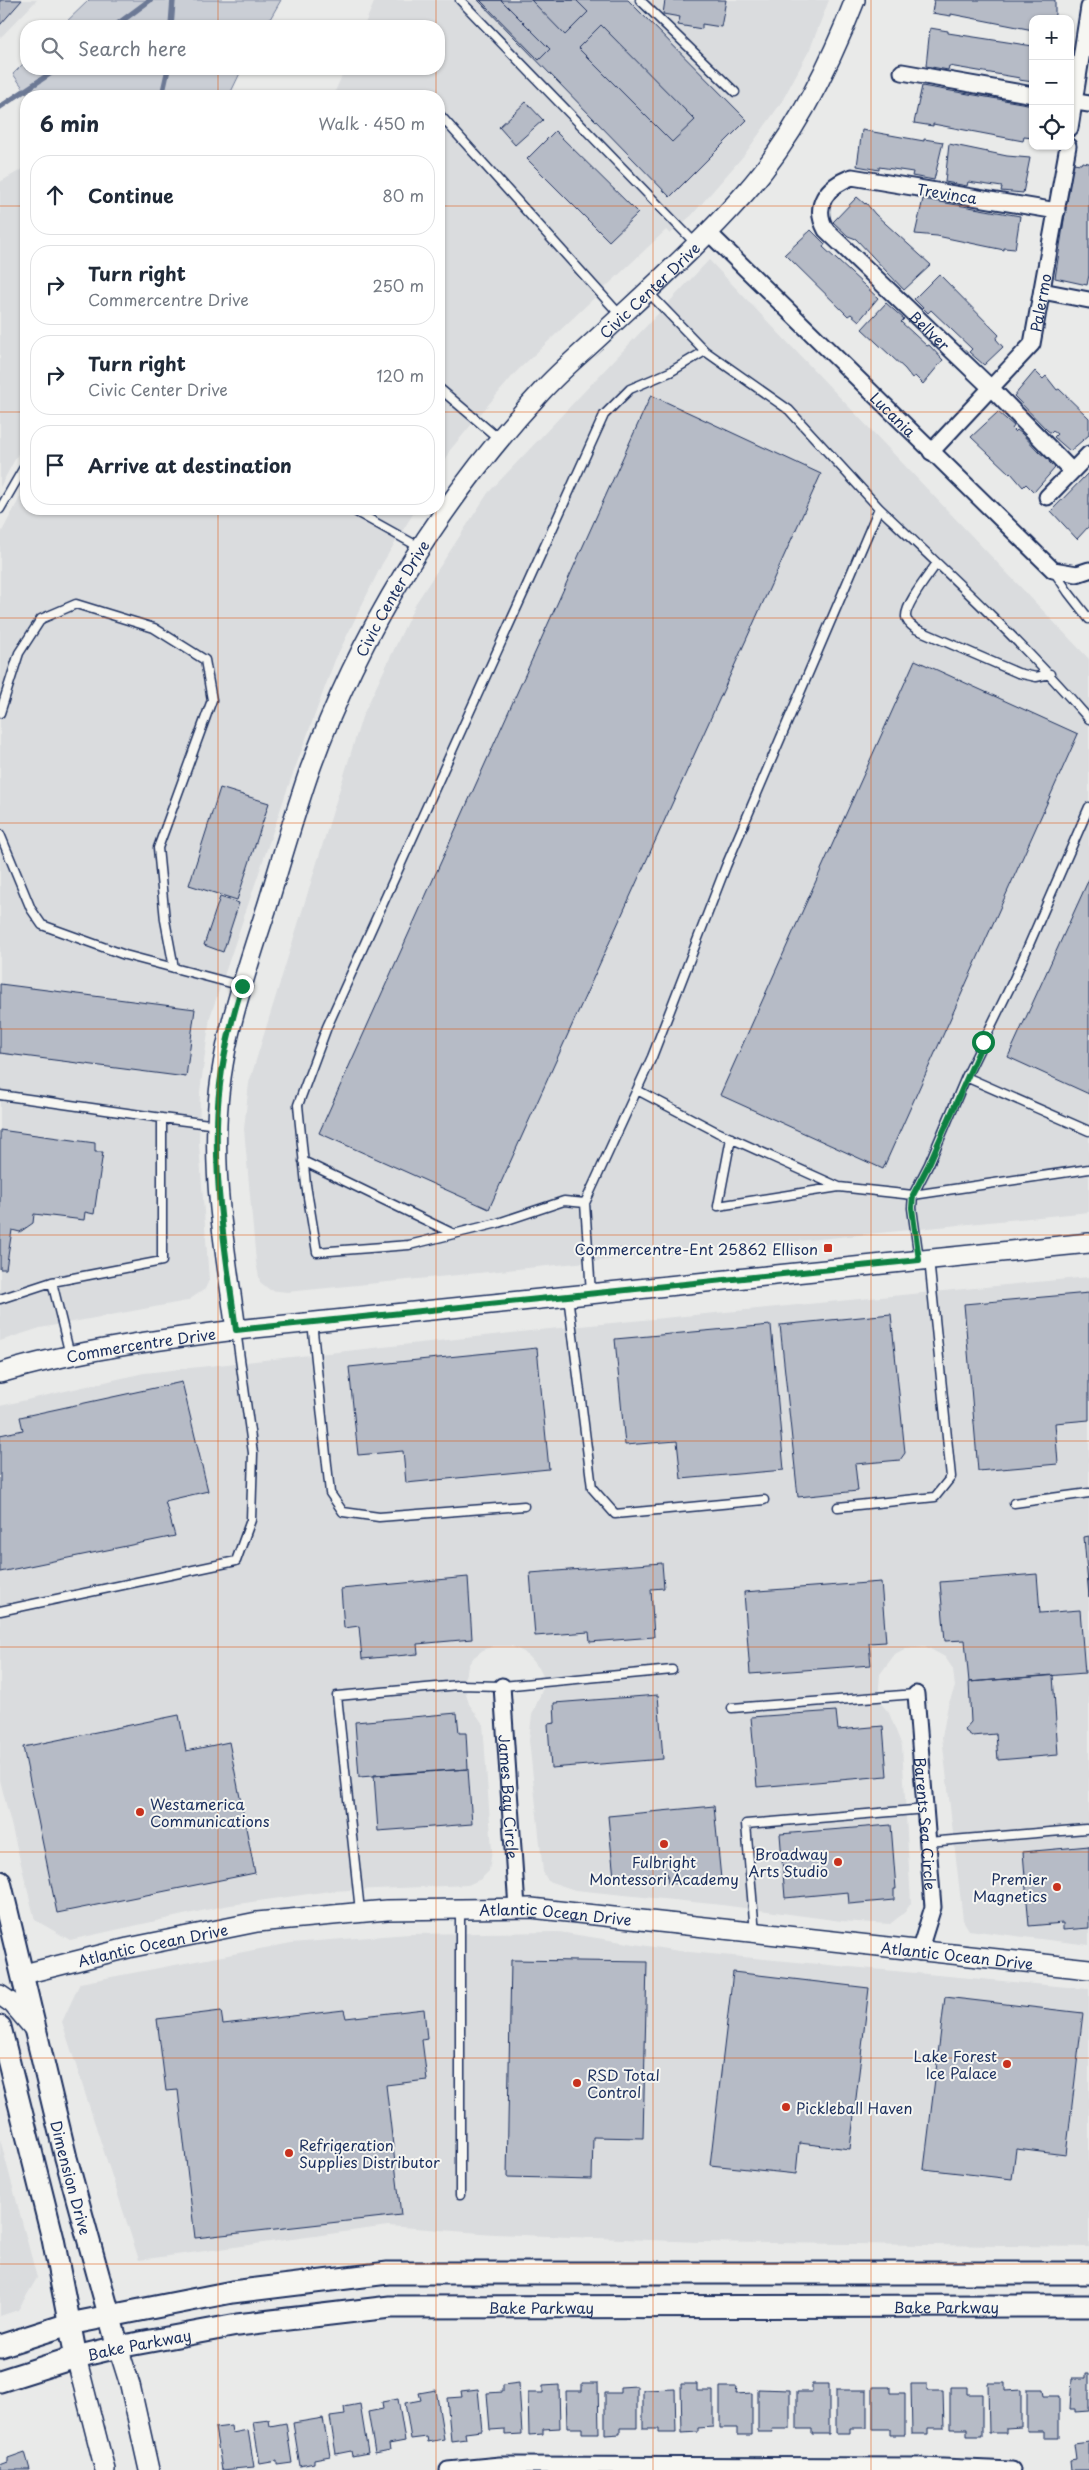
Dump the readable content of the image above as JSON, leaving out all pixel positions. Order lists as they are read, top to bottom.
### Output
{
  "streets": {
    "main road": ["Dimension Drive", "Bake Parkway"],
    "street": [
      "Trevinca",
      "Civic Center Drive",
      "Palermo",
      "Bellver",
      "Lucania",
      "Commercentre Drive",
      "James Bay Circle",
      "Barents Sea Circle",
      "Atlantic Ocean Drive"
    ]
  },
  "crossings": [
    ["Trevinca", "Palermo"],
    ["Trevinca", "Bellver"],
    ["Civic Center Drive", "Lucania"],
    ["Civic Center Drive", "Commercentre Drive"],
    ["Palermo", "Bellver"],
    ["Palermo", "Lucania"],
    ["James Bay Circle", "Atlantic Ocean Drive"],
    ["Barents Sea Circle", "Atlantic Ocean Drive"],
    ["Atlantic Ocean Drive", "Dimension Drive"],
    ["Dimension Drive", "Bake Parkway"]
  ],
  "places": {
    "transit": ["Commercentre-Ent 25862 Ellison"],
    "other": [
      "Westamerica Communications",
      "Fulbright Montessori Academy",
      "Broadway Arts Studio",
      "Premier Magnetics",
      "Lake Forest Ice Palace",
      "RSD Total Control",
      "Pickleball Haven",
      "Refrigeration Supplies Distributor"
    ]
  },
  "page": {
    "map_buttons": ["+", "−"],
    "search": "Search here",
    "heading": ["6 min", "Walk · 450 m"],
    "list": [
      ["Continue", "80 m"],
      ["Turn right", "Commercentre Drive", "250 m"],
      ["Turn right", "Civic Center Drive", "120 m"],
      "Arrive at destination"
    ]
  }
}
